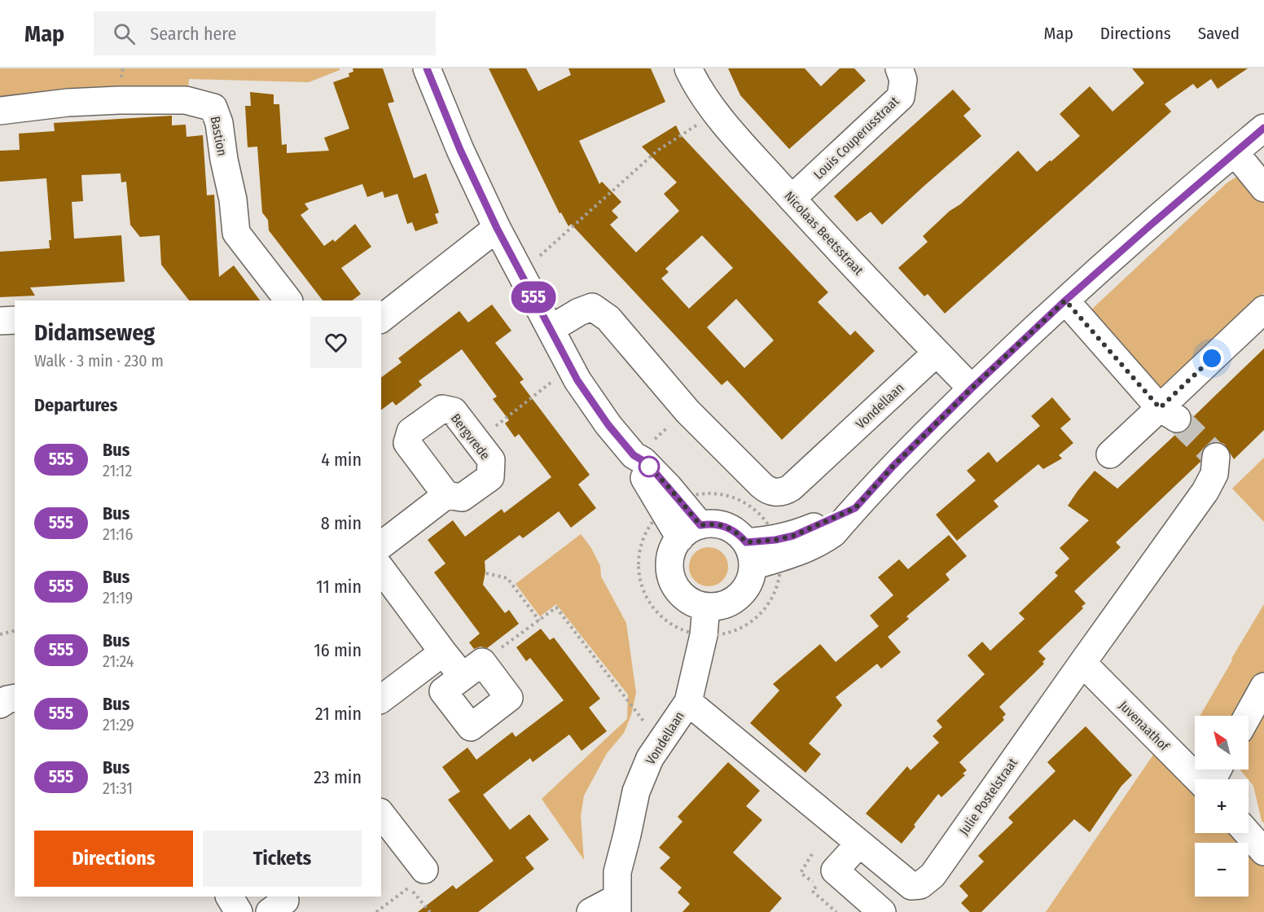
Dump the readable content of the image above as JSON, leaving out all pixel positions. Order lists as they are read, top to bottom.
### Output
{
  "streets": {
    "street": [
      "Bastion",
      "Louis Couperusstraat",
      "Nicolaas Beetsstraat",
      "Vondellaan",
      "Bergvrede",
      "Juvenaathof",
      "Julie Postelstraat"
    ]
  },
  "crossings": [
    ["Louis Couperusstraat", "Nicolaas Beetsstraat"],
    ["Nicolaas Beetsstraat", "Vondellaan"],
    ["Vondellaan", "Julie Postelstraat"],
    ["Juvenaathof", "Julie Postelstraat"]
  ],
  "lines": ["bus line 555"],
  "north": "top left",
  "page": {
    "header": "Map",
    "search": "Search here",
    "nav": ["Map", "Directions", "Saved"],
    "on_map": "555",
    "heading": [
      ["Didamseweg", "Walk · 3 min · 230 m"],
      "Departures"
    ],
    "list": [
      {
        "mark": "555",
        "name": "Bus",
        "note": "21:12",
        "value": "4 min"
      },
      {
        "mark": "555",
        "name": "Bus",
        "note": "21:16",
        "value": "8 min"
      },
      {
        "mark": "555",
        "name": "Bus",
        "note": "21:19",
        "value": "11 min"
      },
      {
        "mark": "555",
        "name": "Bus",
        "note": "21:24",
        "value": "16 min"
      },
      {
        "mark": "555",
        "name": "Bus",
        "note": "21:29",
        "value": "21 min"
      },
      {
        "mark": "555",
        "name": "Bus",
        "note": "21:31",
        "value": "23 min"
      }
    ],
    "map_buttons": ["+", "−"],
    "buttons": ["Directions", "Tickets"]
  }
}
